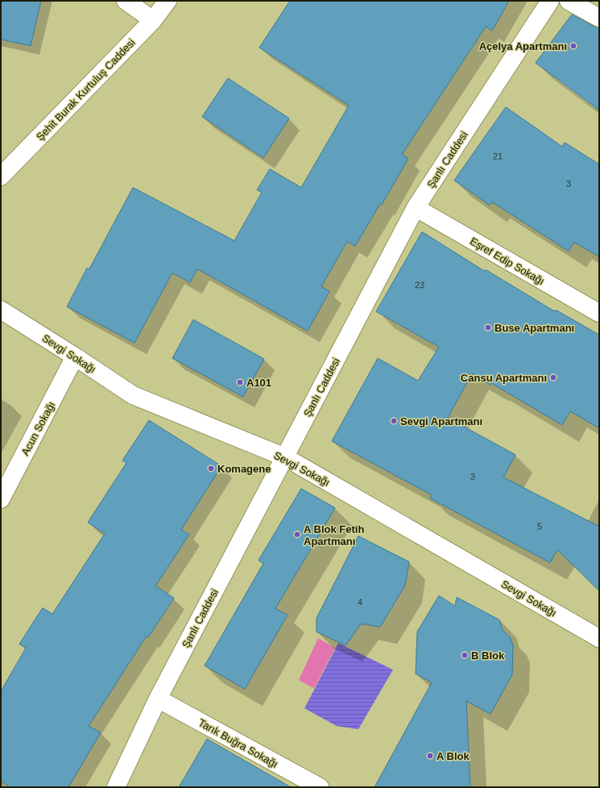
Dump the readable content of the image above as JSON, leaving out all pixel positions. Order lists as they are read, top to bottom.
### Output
{
  "streets": {
    "street": [
      "Şehit Burak Kurtuluş Caddesi",
      "Şanlı Caddesi",
      "Eşref Edip Sokağı",
      "Sevgi Sokağı",
      "Acun Sokağı",
      "Tarık Buğra Sokağı"
    ]
  },
  "crossings": [
    ["Şanlı Caddesi", "Eşref Edip Sokağı"],
    ["Şanlı Caddesi", "Sevgi Sokağı"],
    ["Şanlı Caddesi", "Tarık Buğra Sokağı"],
    ["Sevgi Sokağı", "Acun Sokağı"]
  ],
  "places": [
    "Açelya Apartmanı",
    "Buse Apartmanı",
    "Cansu Apartmanı",
    "A101",
    "Sevgi Apartmanı",
    "Komagene",
    "A Blok Fetih Apartmanı",
    "B Blok",
    "A Blok"
  ],
  "house_numbers": [
    "21",
    "3",
    "23",
    "3",
    "5",
    "4"
  ]
}
